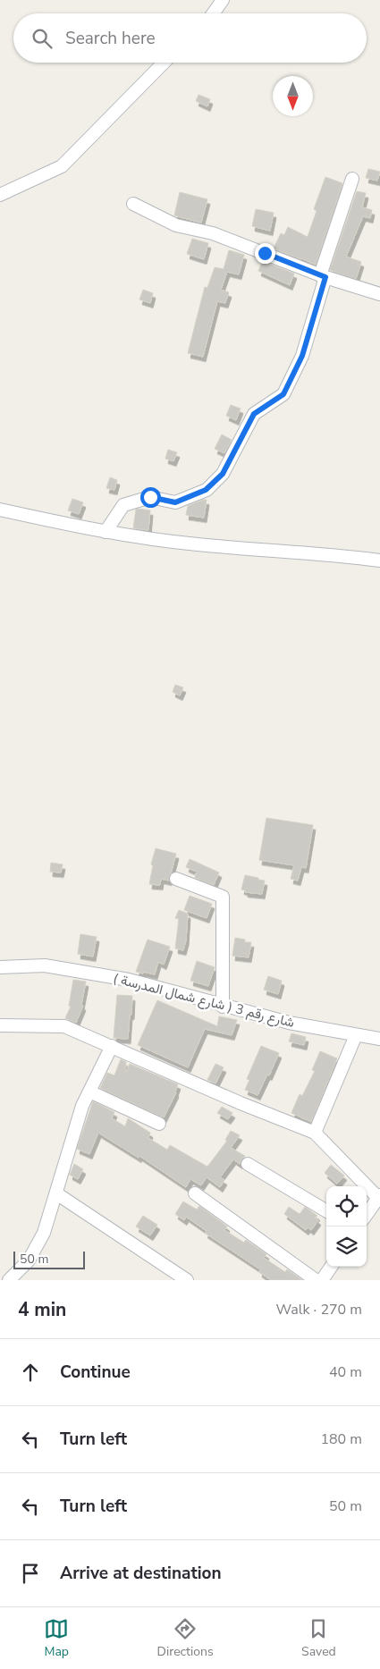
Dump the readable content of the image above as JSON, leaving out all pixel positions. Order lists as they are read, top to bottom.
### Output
{
  "streets": {
    "street": ["شارع رقم 3 ( شارع شمال المدرسة )"]
  },
  "scale_bar": "50 m",
  "north": "bottom",
  "page": {
    "search": "Search here",
    "scale": "50 m",
    "heading": ["4 min", "Walk · 270 m"],
    "list": [
      ["Continue", "40 m"],
      ["Turn left", "180 m"],
      ["Turn left", "50 m"],
      "Arrive at destination"
    ],
    "nav": ["Map", "Directions", "Saved"]
  }
}
